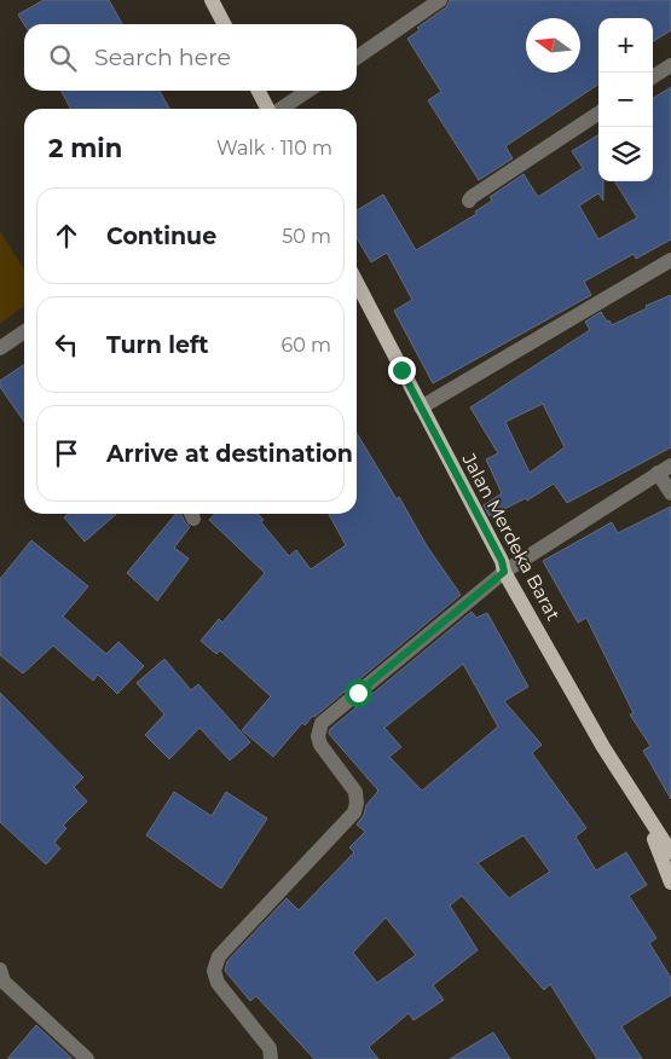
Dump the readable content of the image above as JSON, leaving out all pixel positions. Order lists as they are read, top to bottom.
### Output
{
  "streets": {
    "main road": ["Jalan Merdeka Barat"]
  },
  "north": "left",
  "page": {
    "map_buttons": ["+", "−"],
    "search": "Search here",
    "heading": ["2 min", "Walk · 110 m"],
    "list": [
      ["Continue", "50 m"],
      ["Turn left", "60 m"],
      "Arrive at destination"
    ]
  }
}
